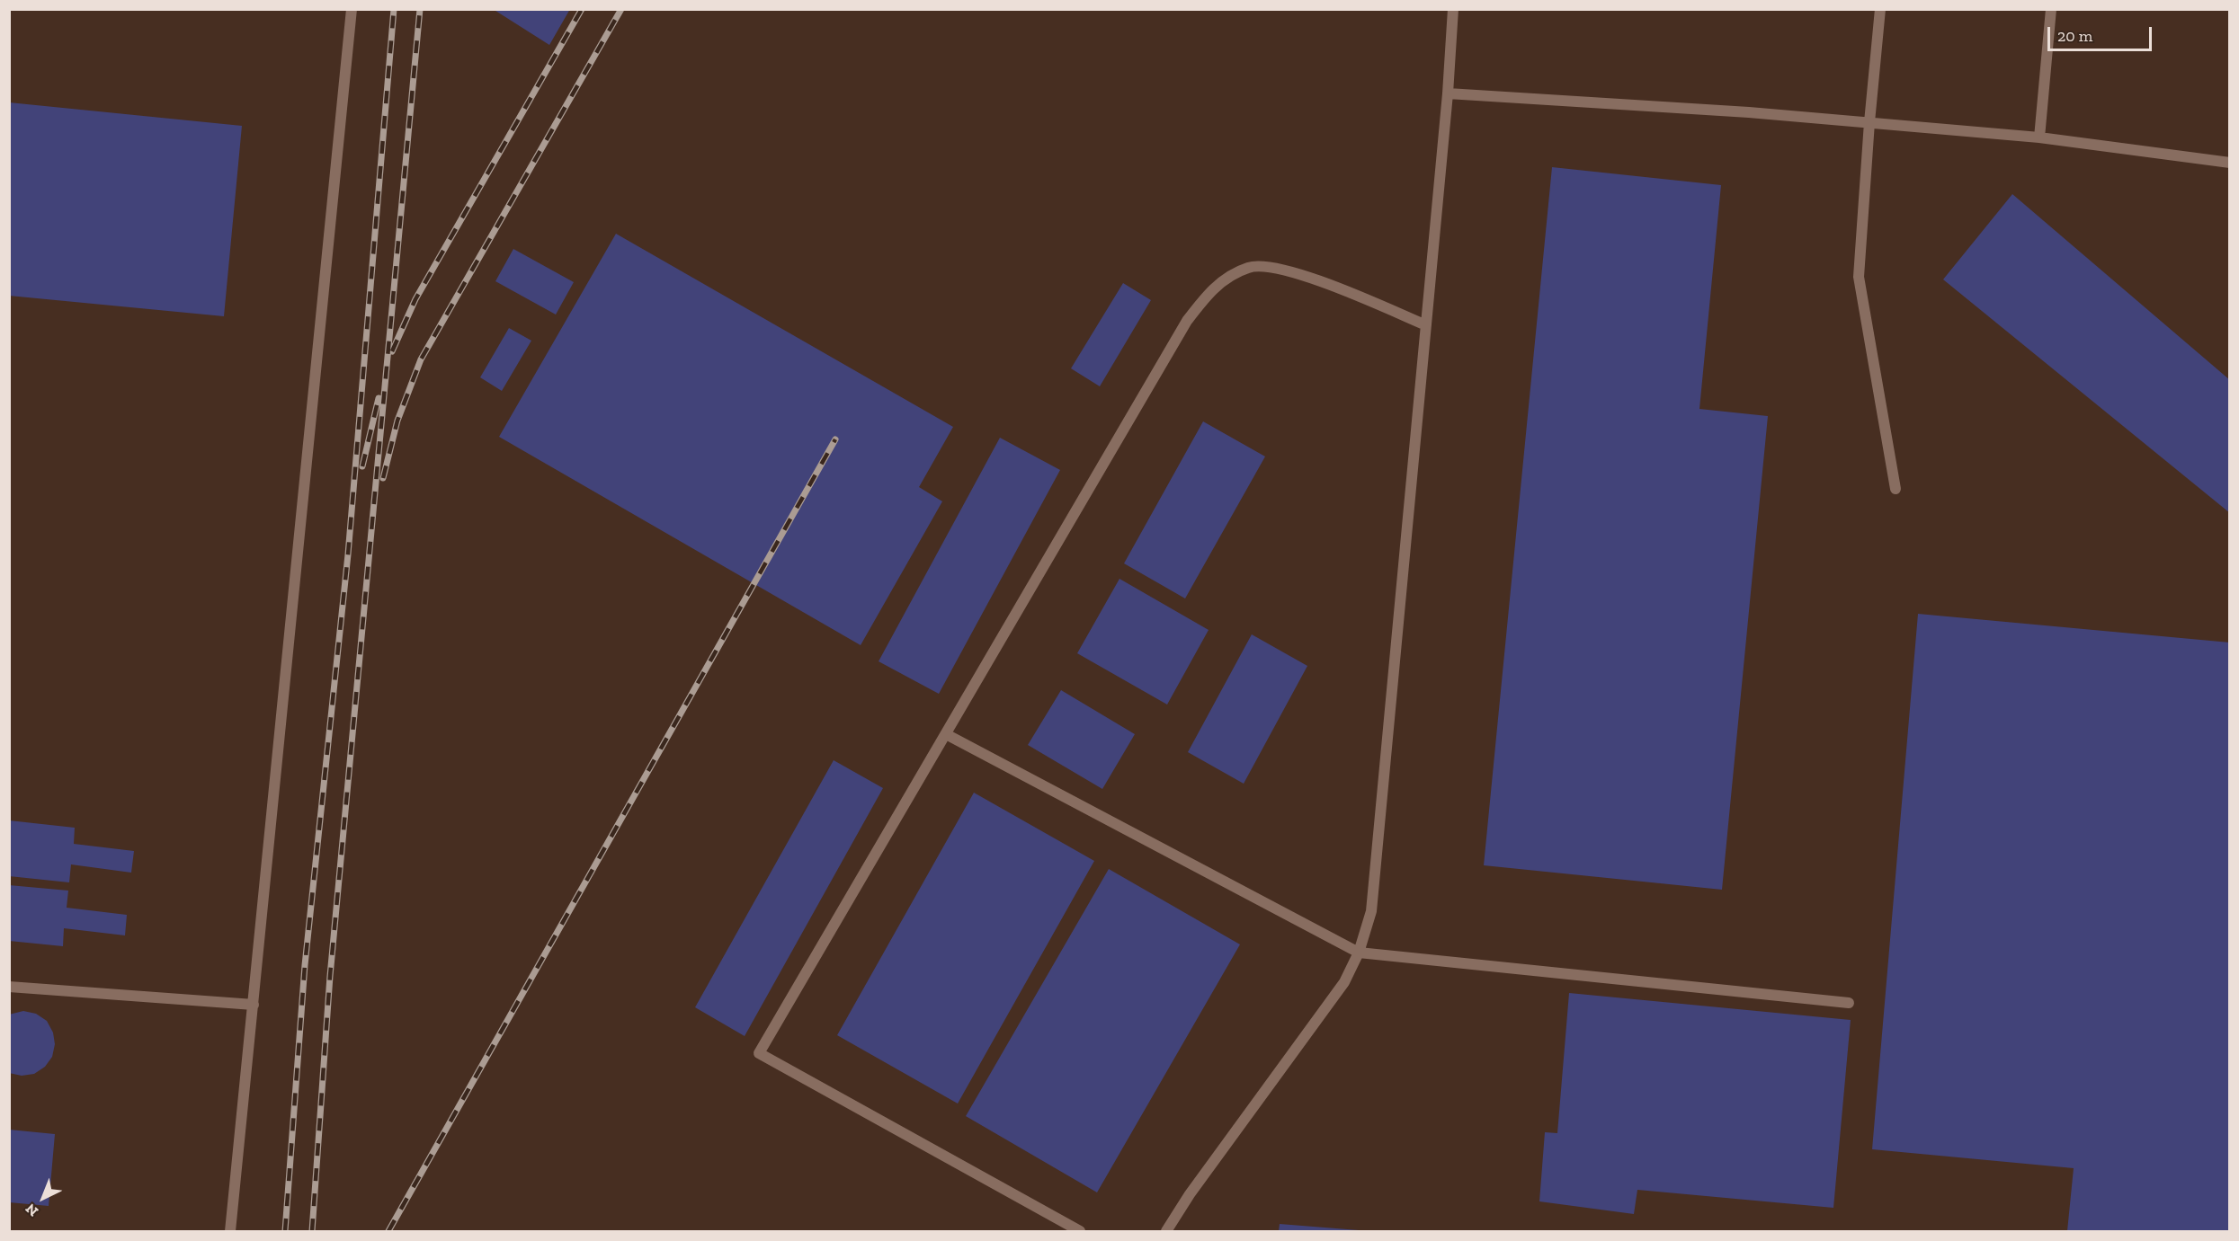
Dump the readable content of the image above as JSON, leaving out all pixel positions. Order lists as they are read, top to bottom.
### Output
{
  "scale_bar": "20 m",
  "north": "bottom left"
}
